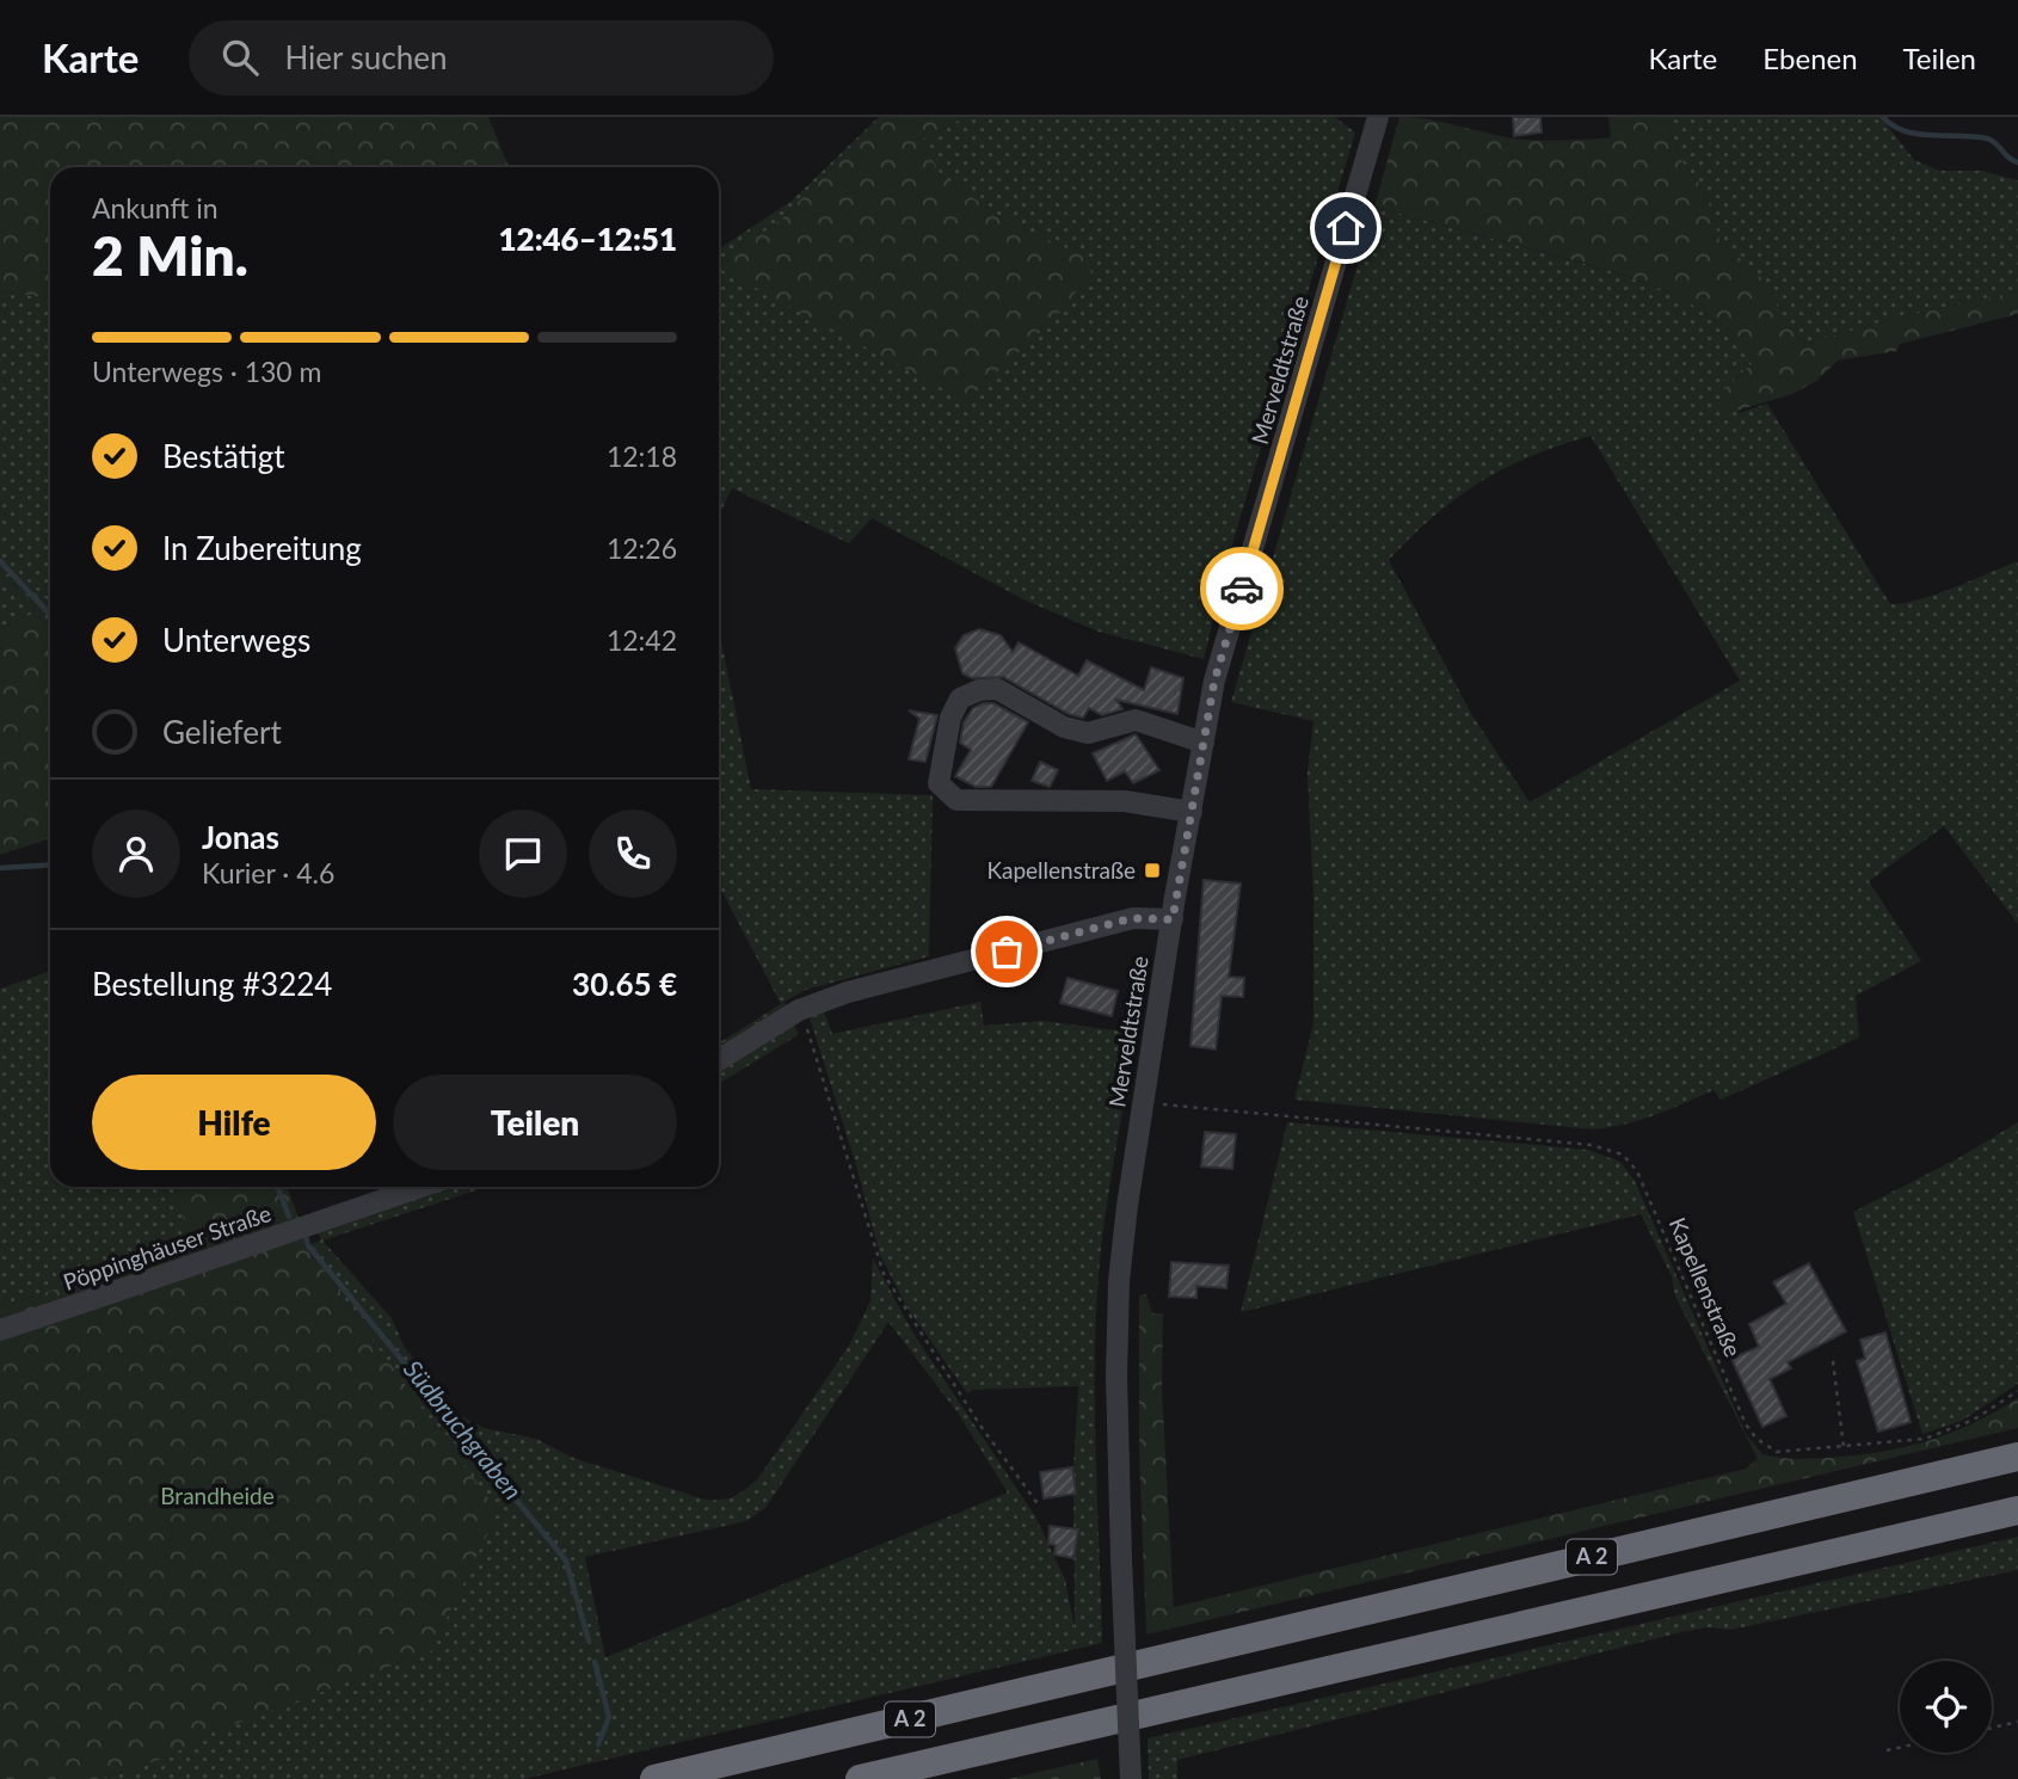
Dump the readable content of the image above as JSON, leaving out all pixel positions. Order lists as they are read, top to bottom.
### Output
{
  "streets": {
    "highway": ["A 2"],
    "street": ["Merveldtstraße", "Pöppinghäuser Straße"],
    "path": ["Kapellenstraße"]
  },
  "crossings": [
    ["Merveldtstraße", "Kapellenstraße"]
  ],
  "water": ["Südbruchgraben"],
  "parks": ["Brandheide"],
  "places": {
    "transit": ["Kapellenstraße"]
  },
  "page": {
    "header": "Karte",
    "search": "Hier suchen",
    "nav": ["Karte", "Ebenen", "Teilen"],
    "heading": ["2 Min.", "Ankunft in", "12:46–12:51"],
    "panel": [
      "Jonas",
      "Kurier · 4.6",
      "Bestellung #3224",
      "30.65 €"
    ],
    "bar": "Unterwegs · 130 m",
    "list": [
      ["Bestätigt", "12:18"],
      ["In Zubereitung", "12:26"],
      ["Unterwegs", "12:42"],
      "Geliefert"
    ],
    "buttons": ["Hilfe", "Teilen"]
  }
}
